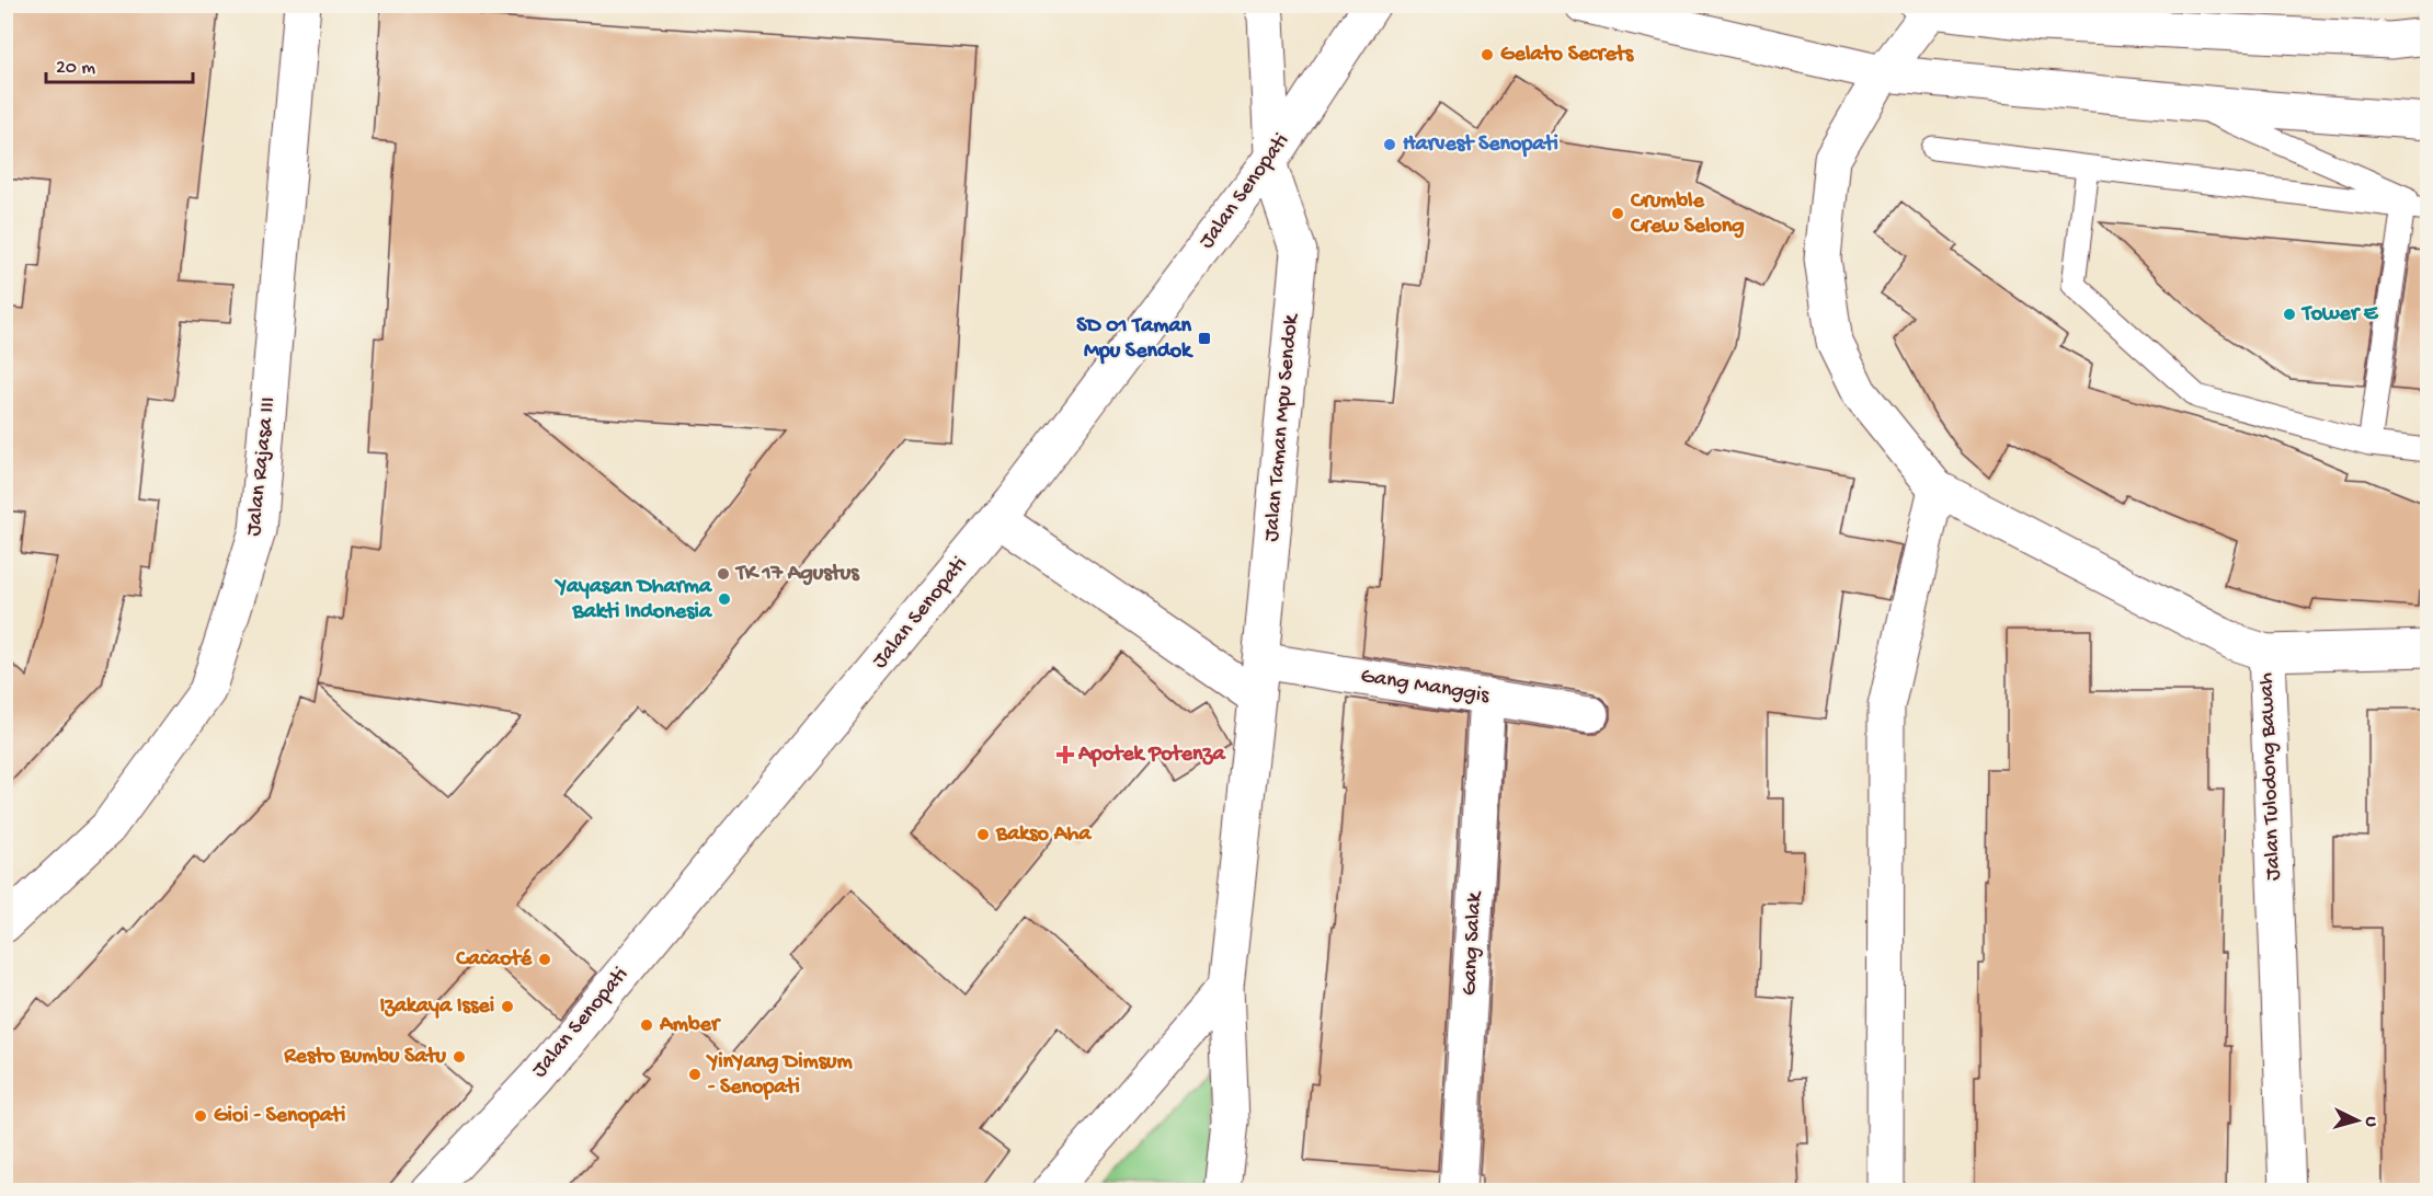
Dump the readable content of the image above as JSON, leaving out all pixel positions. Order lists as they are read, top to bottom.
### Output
{
  "streets": {
    "street": [
      "Jalan Senopati",
      "Jalan Taman Mpu Sendok",
      "Jalan Rajasa III",
      "Gang Manggis",
      "Jalan Tulodong Bawah",
      "Gang Salak"
    ]
  },
  "crossings": [
    ["Jalan Senopati", "Jalan Taman Mpu Sendok"],
    ["Jalan Taman Mpu Sendok", "Gang Manggis"],
    ["Gang Manggis", "Gang Salak"]
  ],
  "places": {
    "other": [
      "Gelato Secrets",
      "Harvest Senopati",
      "Crumble Crew Selong",
      "Tower E",
      "TK 17 Agustus",
      "Yayasan Dharma Bakti Indonesia",
      "Bakso Aha",
      "Cacaoté",
      "Izakaya Issei",
      "Amber",
      "Resto Bumbu Satu",
      "YinYang Dimsum - Senopati",
      "Gioi - Senopati"
    ],
    "transit": ["SD 01 Taman Mpu Sendok"],
    "health": ["Apotek Potenza"]
  },
  "scale_bar": "20 m",
  "north": "right"
}
